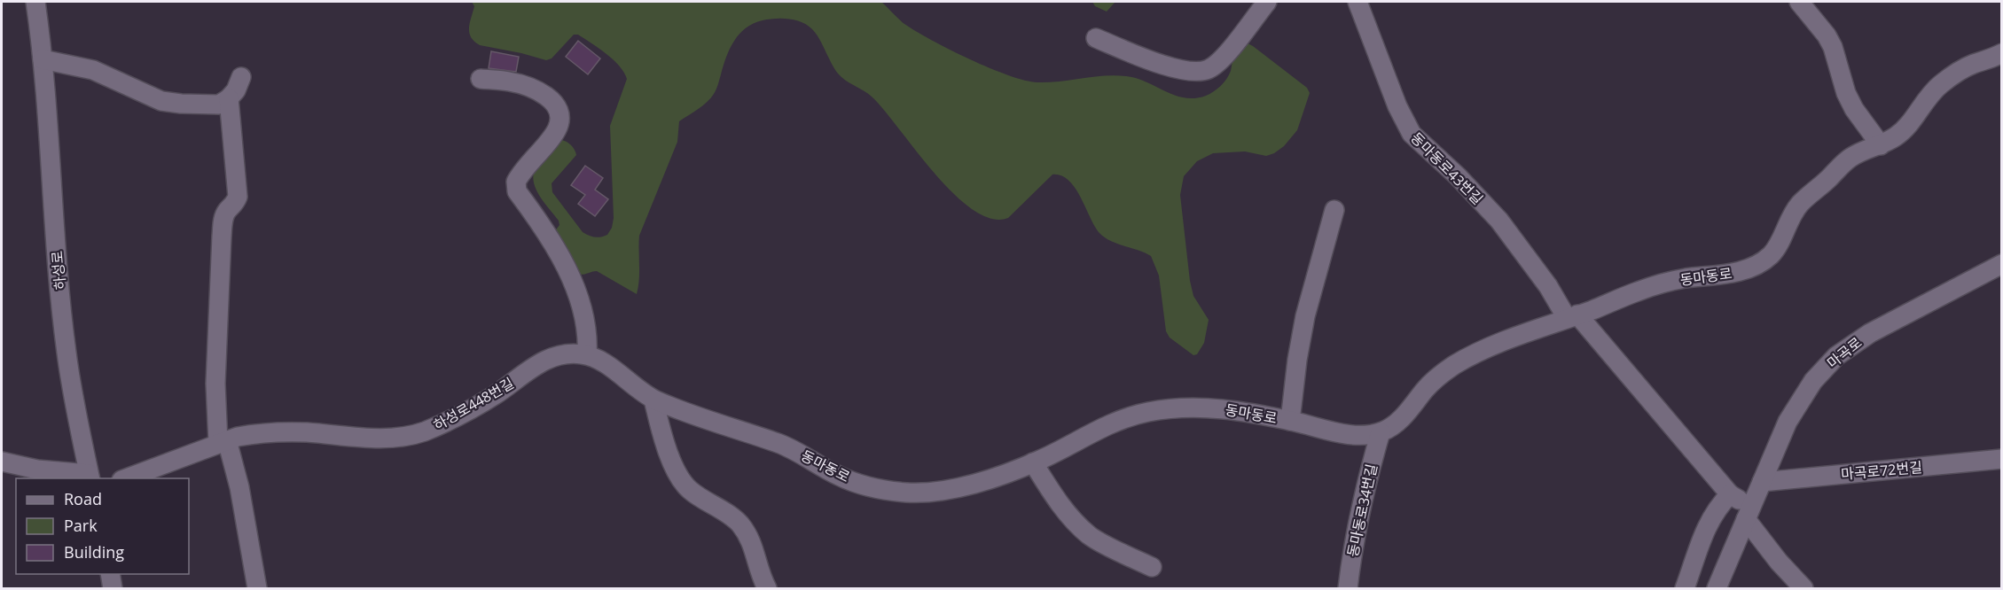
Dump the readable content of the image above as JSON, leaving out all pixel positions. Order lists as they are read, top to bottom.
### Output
{
  "streets": {
    "street": [
      "동마동로43번길",
      "하성로",
      "동마동로",
      "마곡로",
      "하성로448번길",
      "마곡로72번길",
      "동마동로34번길"
    ]
  },
  "crossings": [
    ["동마동로43번길", "동마동로"],
    ["동마동로", "동마동로34번길"],
    ["마곡로", "마곡로72번길"]
  ],
  "legend": ["Road", "Park", "Building"]
}
